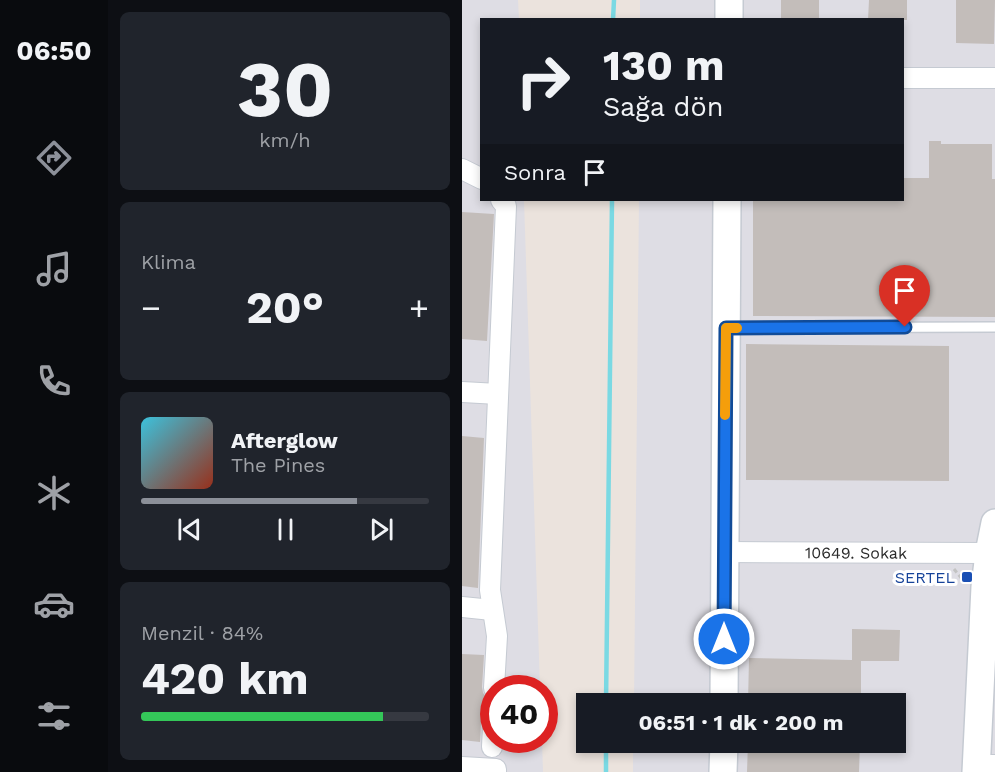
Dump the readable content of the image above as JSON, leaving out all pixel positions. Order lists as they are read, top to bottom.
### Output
{
  "streets": {
    "street": ["10649. Sokak"]
  },
  "places": {
    "transit": ["SERTEL"]
  },
  "page": {
    "tabs": "06:50",
    "tile": [
      ["30", "km/h"],
      "Klima",
      ["Menzil · 84%", "420 km"]
    ],
    "turn": ["130 m", "Sağa dön"],
    "then": "Sonra",
    "heat": ["−", "20°", "+"],
    "song": ["Afterglow", "The Pines"],
    "limit": "40",
    "trip": "06:51 · 1 dk · 200 m"
  }
}
